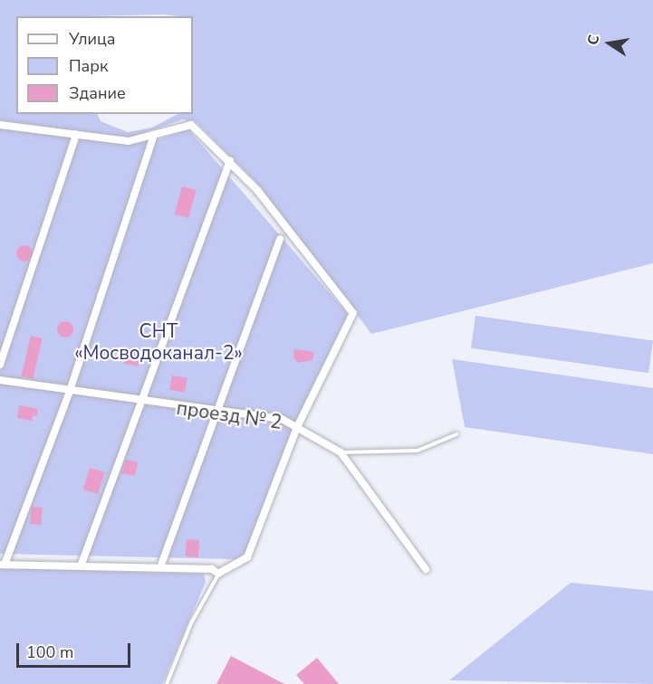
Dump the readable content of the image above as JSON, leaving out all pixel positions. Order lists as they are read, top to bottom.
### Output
{
  "streets": {
    "street": ["проезд № 2"]
  },
  "parks": ["СНТ «Мосводоканал-2»"],
  "legend": ["Улица", "Парк", "Здание"],
  "scale_bar": "100 m",
  "north": "left"
}
